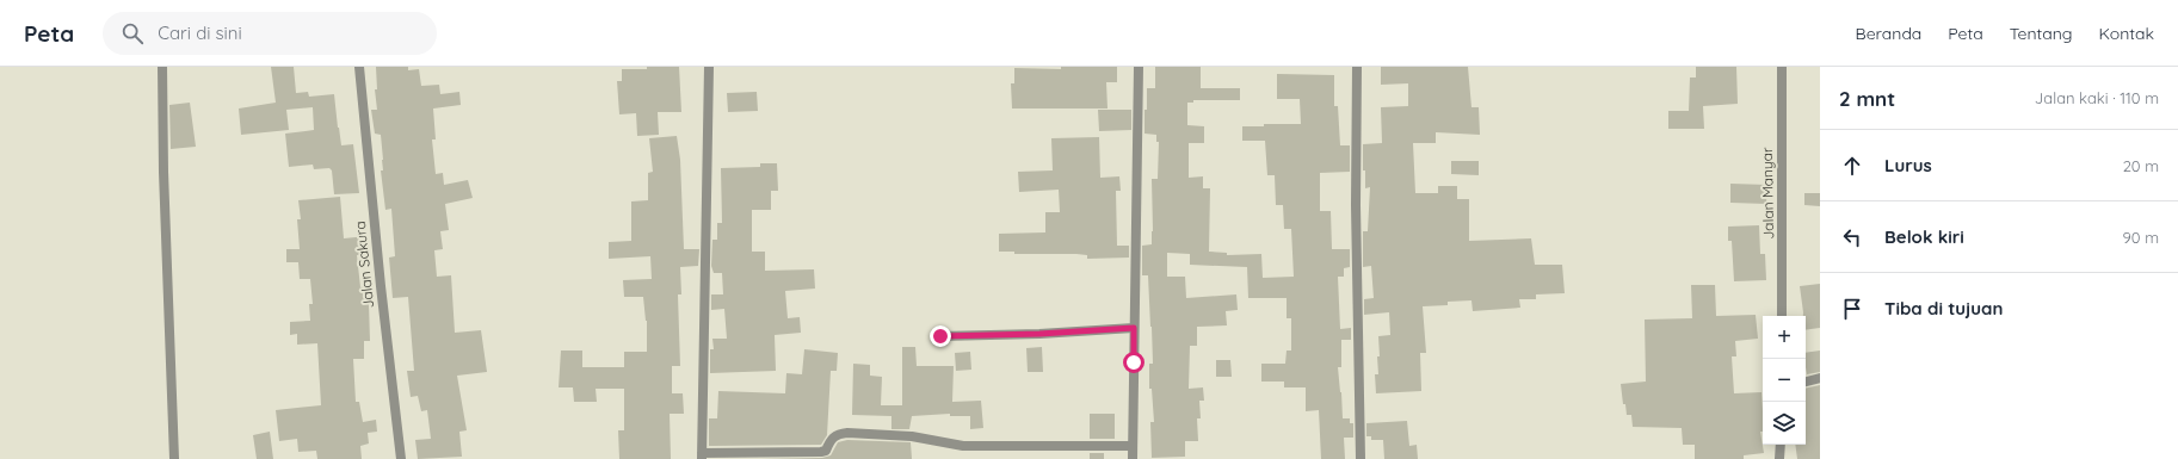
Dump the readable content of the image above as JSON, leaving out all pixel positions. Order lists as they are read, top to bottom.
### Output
{
  "streets": {
    "street": ["Jalan Manyar", "Jalan Sakura"]
  },
  "page": {
    "header": "Peta",
    "search": "Cari di sini",
    "nav": [
      "Beranda",
      "Peta",
      "Tentang",
      "Kontak"
    ],
    "heading": ["2 mnt", "Jalan kaki · 110 m"],
    "list": [
      ["Lurus", "20 m"],
      ["Belok kiri", "90 m"],
      "Tiba di tujuan"
    ],
    "map_buttons": ["+", "−"]
  }
}
